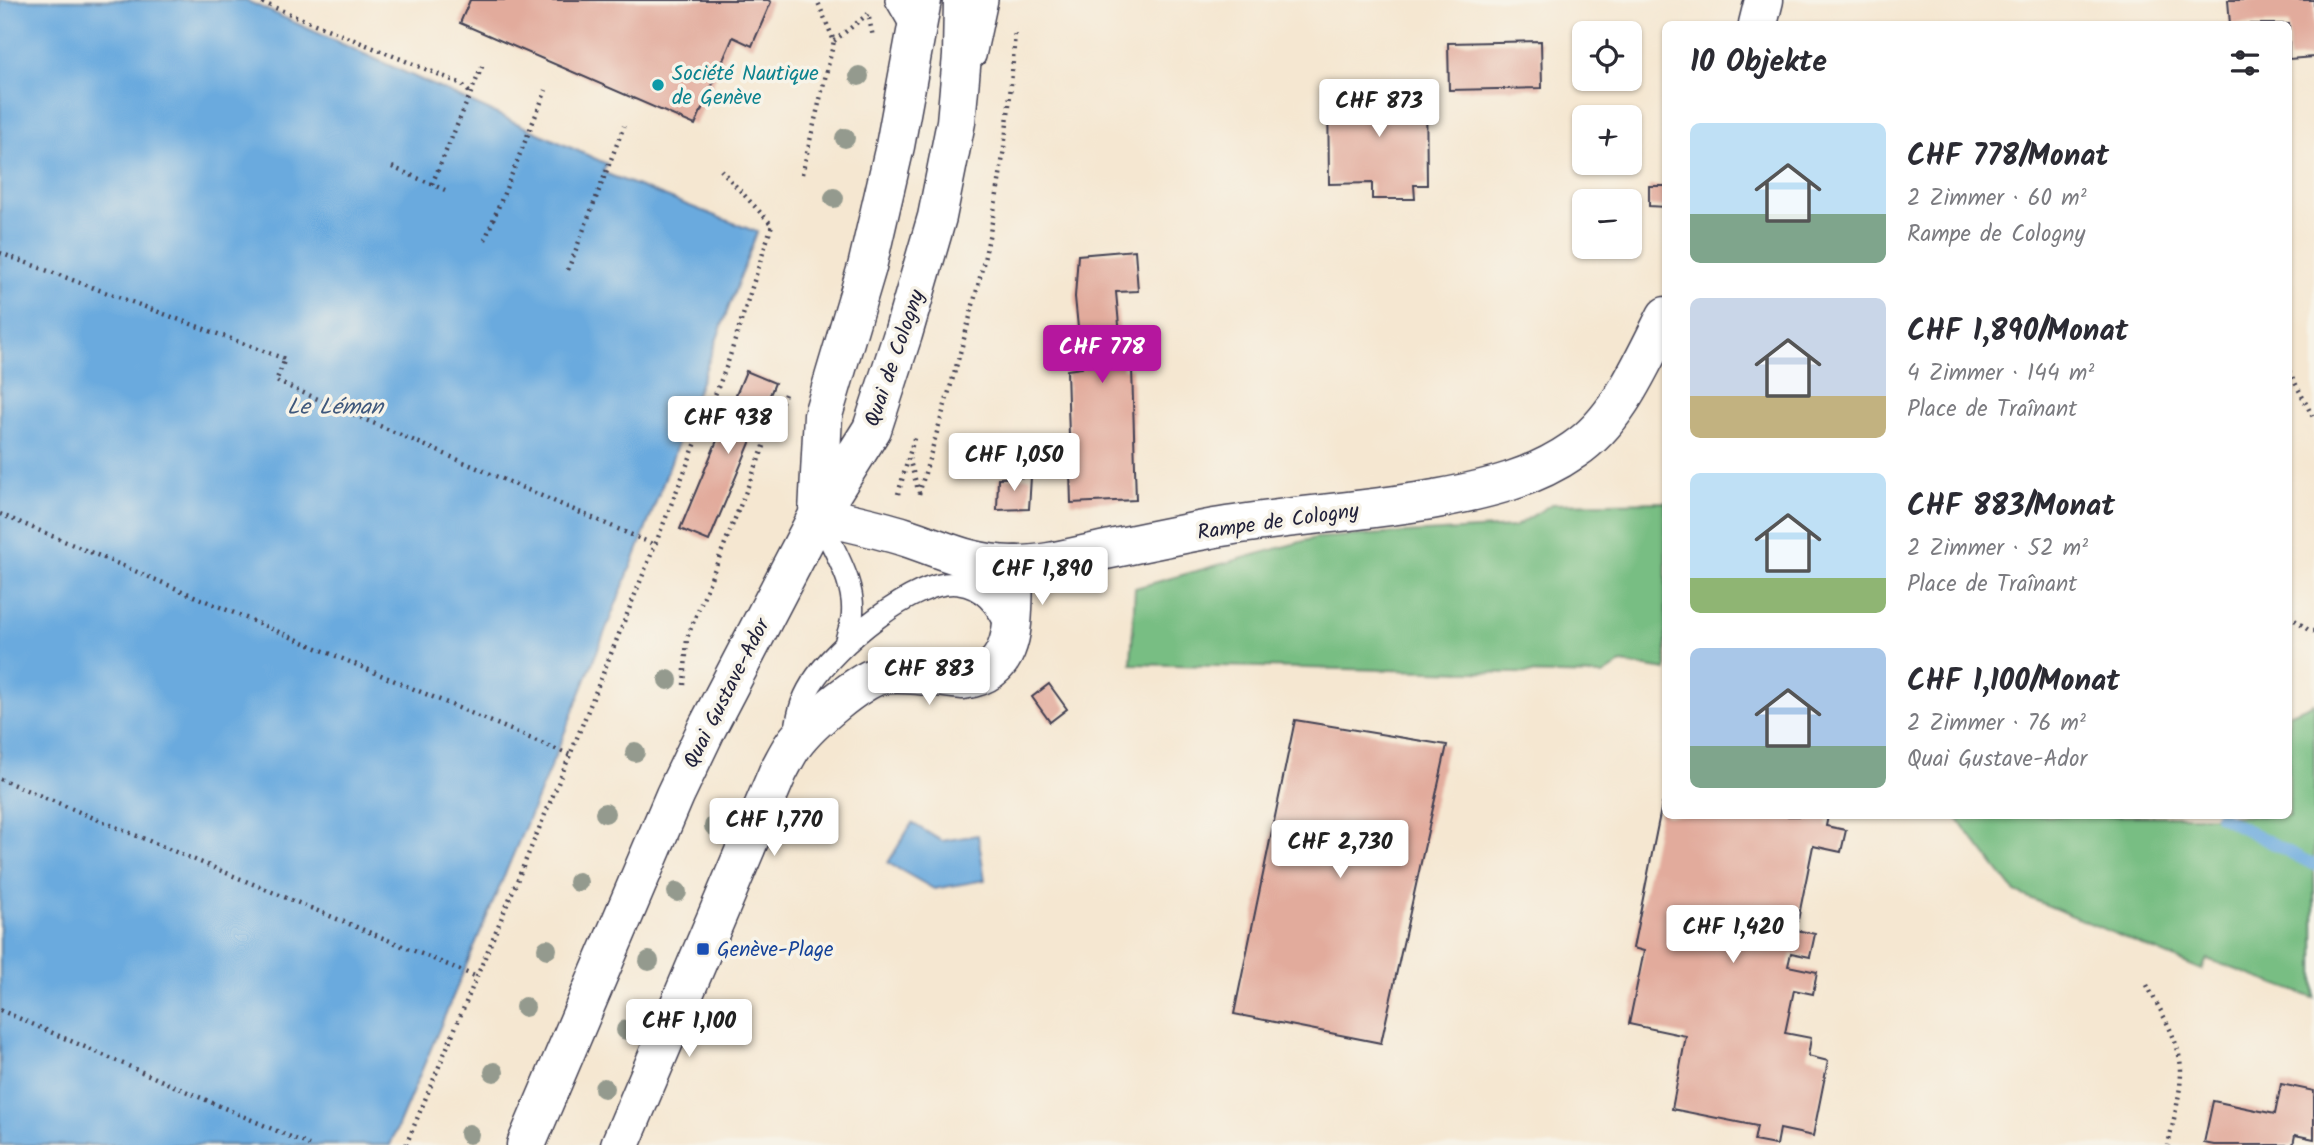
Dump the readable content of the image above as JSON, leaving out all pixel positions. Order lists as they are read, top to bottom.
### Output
{
  "streets": {
    "street": ["Quai de Cologny", "Rampe de Cologny", "Quai Gustave-Ador"]
  },
  "crossings": [
    ["Quai de Cologny", "Rampe de Cologny"],
    ["Quai de Cologny", "Quai Gustave-Ador"],
    ["Rampe de Cologny", "Quai Gustave-Ador"]
  ],
  "water": ["Le Léman"],
  "places": {
    "other": ["Société Nautique de Genève"],
    "transit": ["Genève-Plage"]
  },
  "page": {
    "map_buttons": ["+", "−"],
    "heading": "10 Objekte",
    "price": [
      "CHF 873",
      "CHF 778",
      "CHF 938",
      "CHF 1,050",
      "CHF 1,890",
      "CHF 883",
      "CHF 1,770",
      "CHF 2,730",
      "CHF 1,420",
      "CHF 1,100"
    ],
    "list": [
      {
        "name": "CHF 778/Monat",
        "note": "2 Zimmer · 60 m² · Rampe de Cologny"
      },
      {
        "name": "CHF 1,890/Monat",
        "note": "4 Zimmer · 144 m² · Place de Traînant"
      },
      {
        "name": "CHF 883/Monat",
        "note": "2 Zimmer · 52 m² · Place de Traînant"
      },
      {
        "name": "CHF 1,100/Monat",
        "note": "2 Zimmer · 76 m² · Quai Gustave-Ador"
      }
    ]
  }
}
